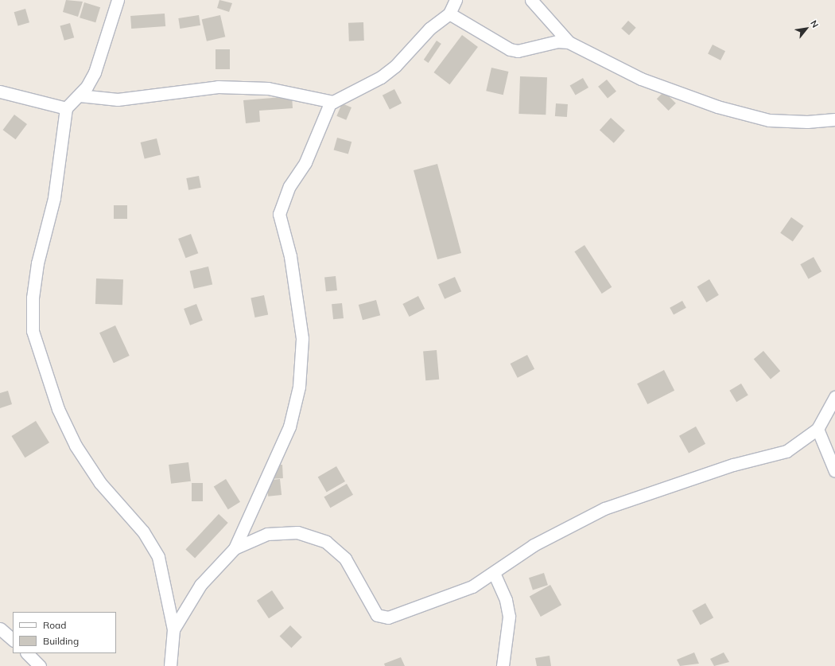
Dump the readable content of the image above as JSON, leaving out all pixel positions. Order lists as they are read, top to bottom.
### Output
{
  "legend": ["Road", "Building"],
  "north": "top right"
}
